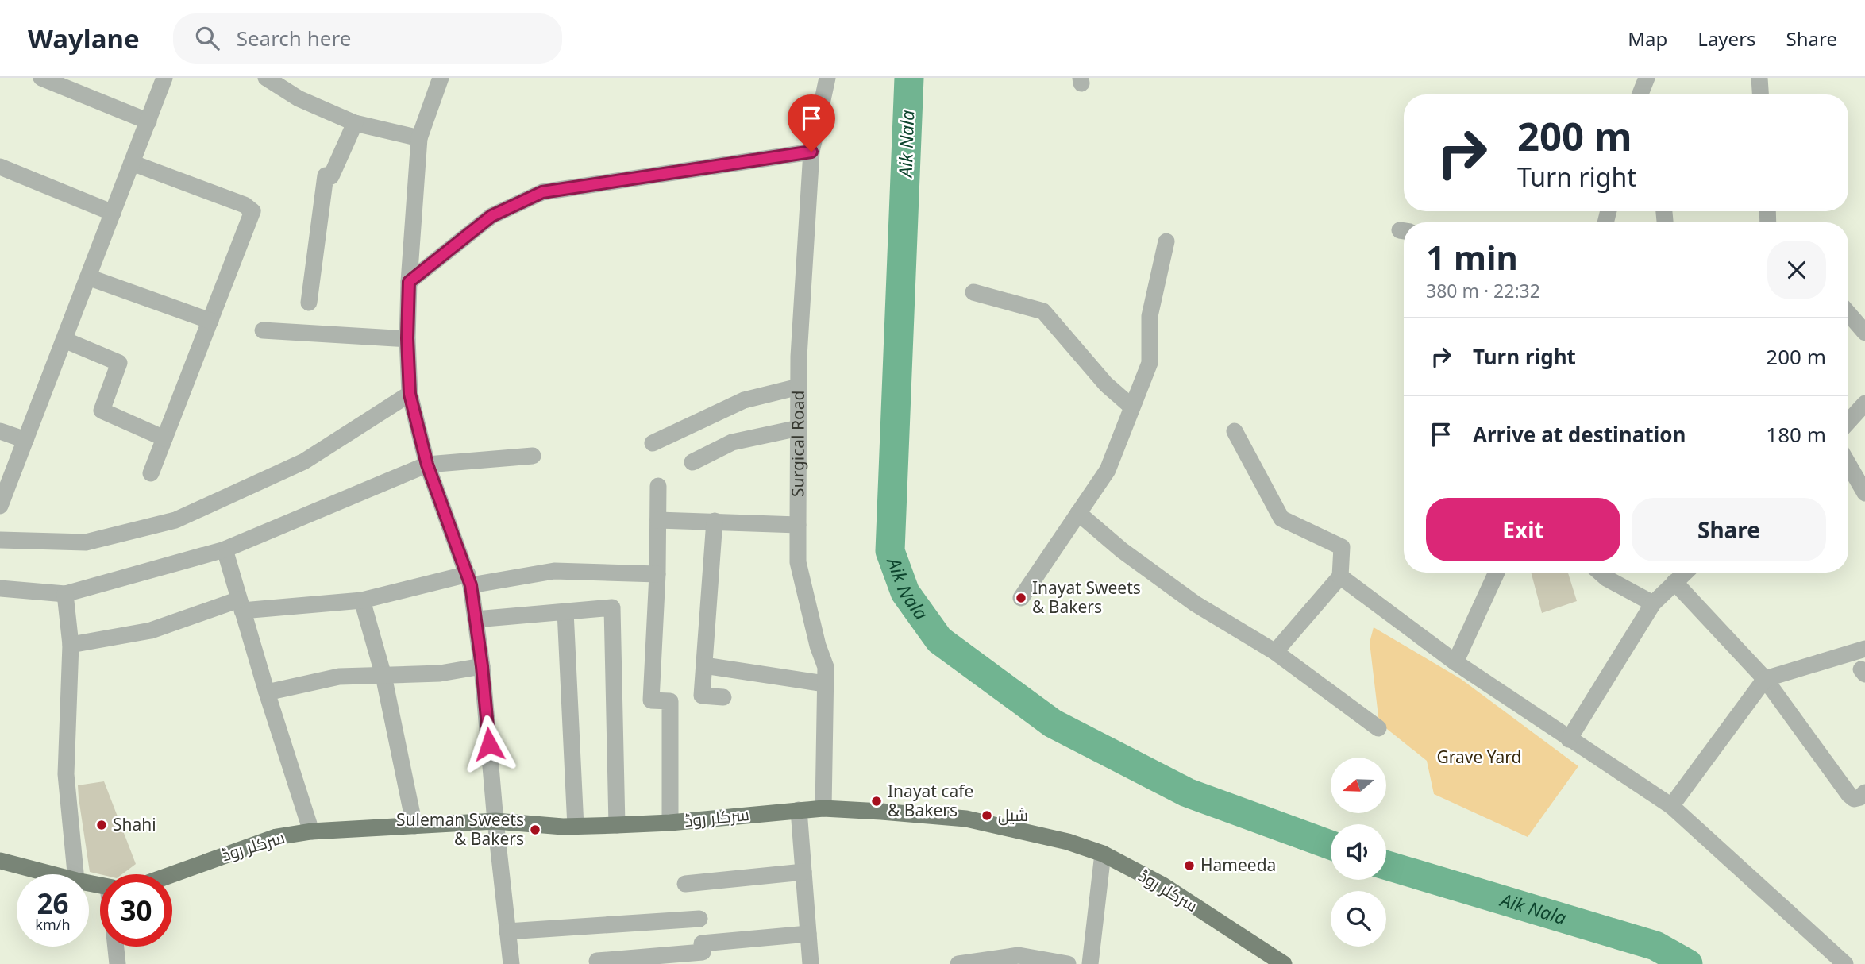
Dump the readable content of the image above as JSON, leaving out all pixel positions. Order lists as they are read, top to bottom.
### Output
{
  "streets": {
    "main road": ["سرکلر روڈ"],
    "street": ["Surgical Road"]
  },
  "crossings": [
    ["Surgical Road", "سرکلر روڈ"]
  ],
  "water": ["Aik Nala"],
  "parks": ["Grave Yard"],
  "places": [
    "Inayat Sweets & Bakers",
    "Inayat cafe & Bakers",
    "شیل",
    "Shahi",
    "Suleman Sweets & Bakers",
    "Hameeda"
  ],
  "north": "left",
  "page": {
    "header": "Waylane",
    "search": "Search here",
    "nav": ["Map", "Layers", "Share"],
    "turn": ["200 m", "Turn right"],
    "heading": ["1 min", "380 m · 22:32"],
    "list": [
      {
        "name": "Turn right",
        "value": "200 m"
      },
      {
        "name": "Arrive at destination",
        "value": "180 m"
      }
    ],
    "buttons": ["Exit", "Share"],
    "speed": "26 km/h",
    "limit": "30"
  }
}
